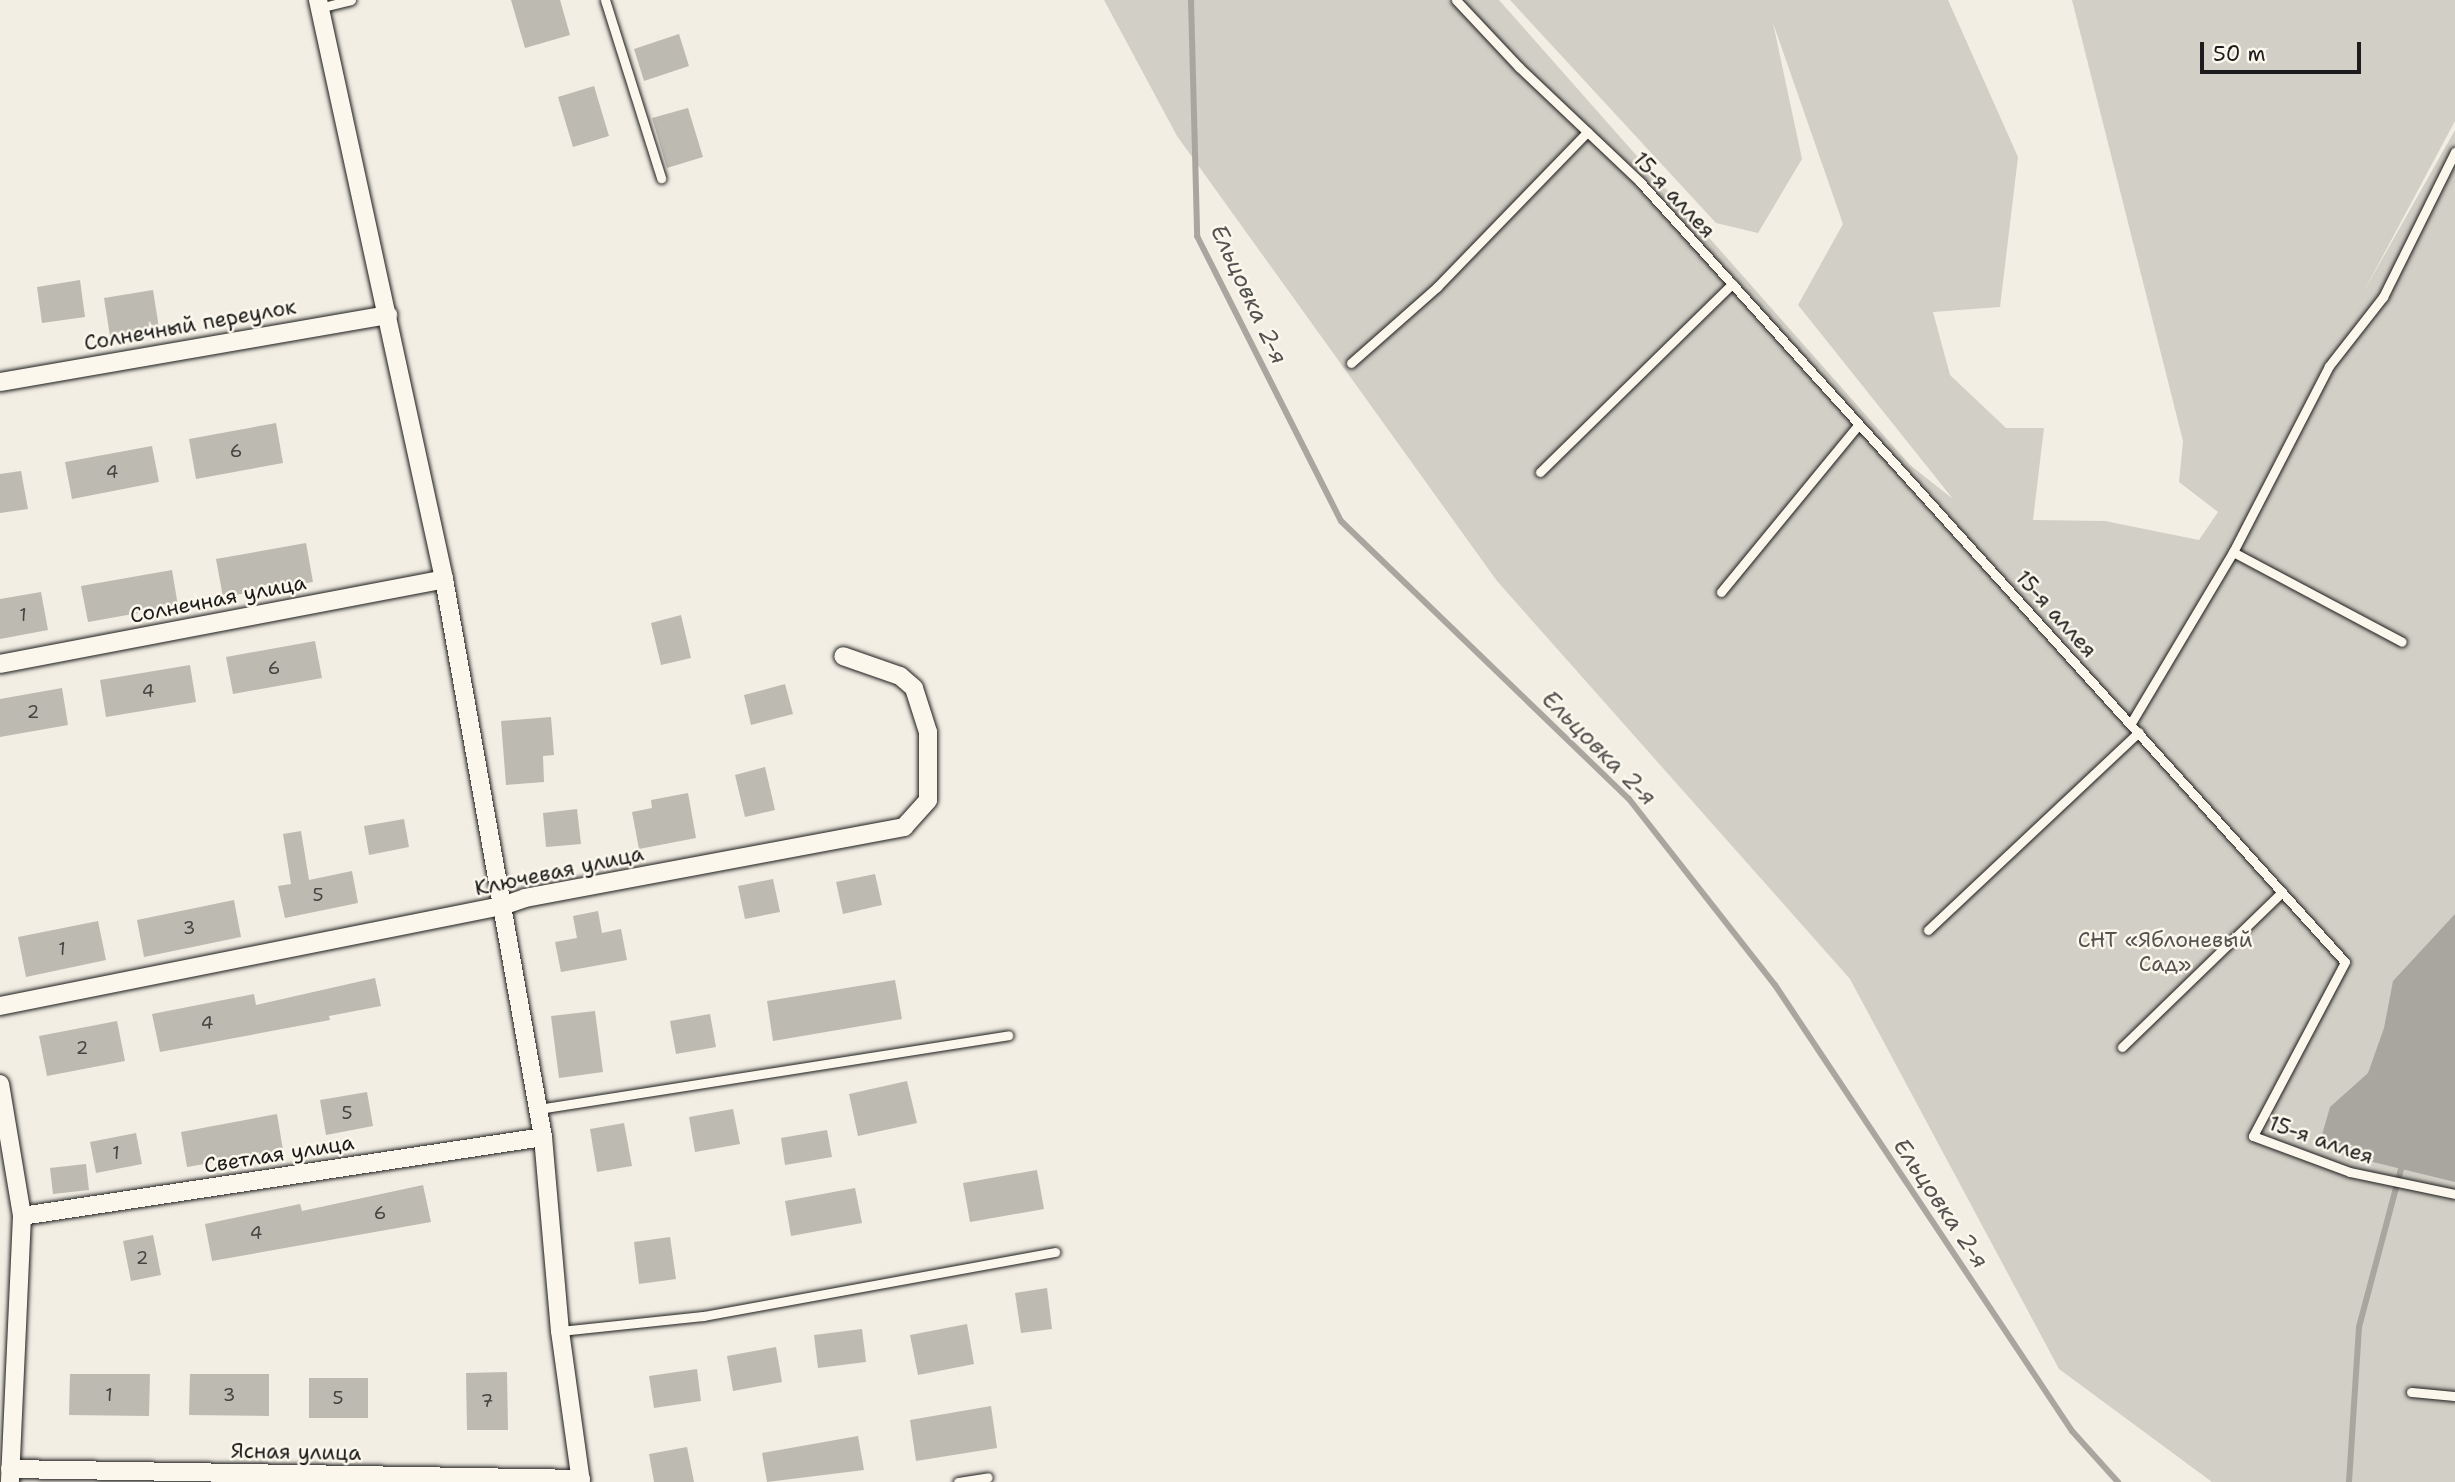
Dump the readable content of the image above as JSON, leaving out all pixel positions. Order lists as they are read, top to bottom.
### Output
{
  "streets": {
    "street": [
      "Солнечный переулок",
      "Солнечная улица",
      "Ключевая улица",
      "Светлая улица",
      "Ясная улица"
    ],
    "lane": ["15-я аллея"]
  },
  "water": ["Ельцовка 2-я"],
  "parks": ["СНТ «Яблоневый Сад»"],
  "house_numbers": [
    "6",
    "4",
    "1",
    "6",
    "4",
    "2",
    "5",
    "3",
    "1",
    "4",
    "2",
    "5",
    "1",
    "6",
    "4",
    "2",
    "1",
    "3",
    "5",
    "7"
  ],
  "scale_bar": "50 m"
}
